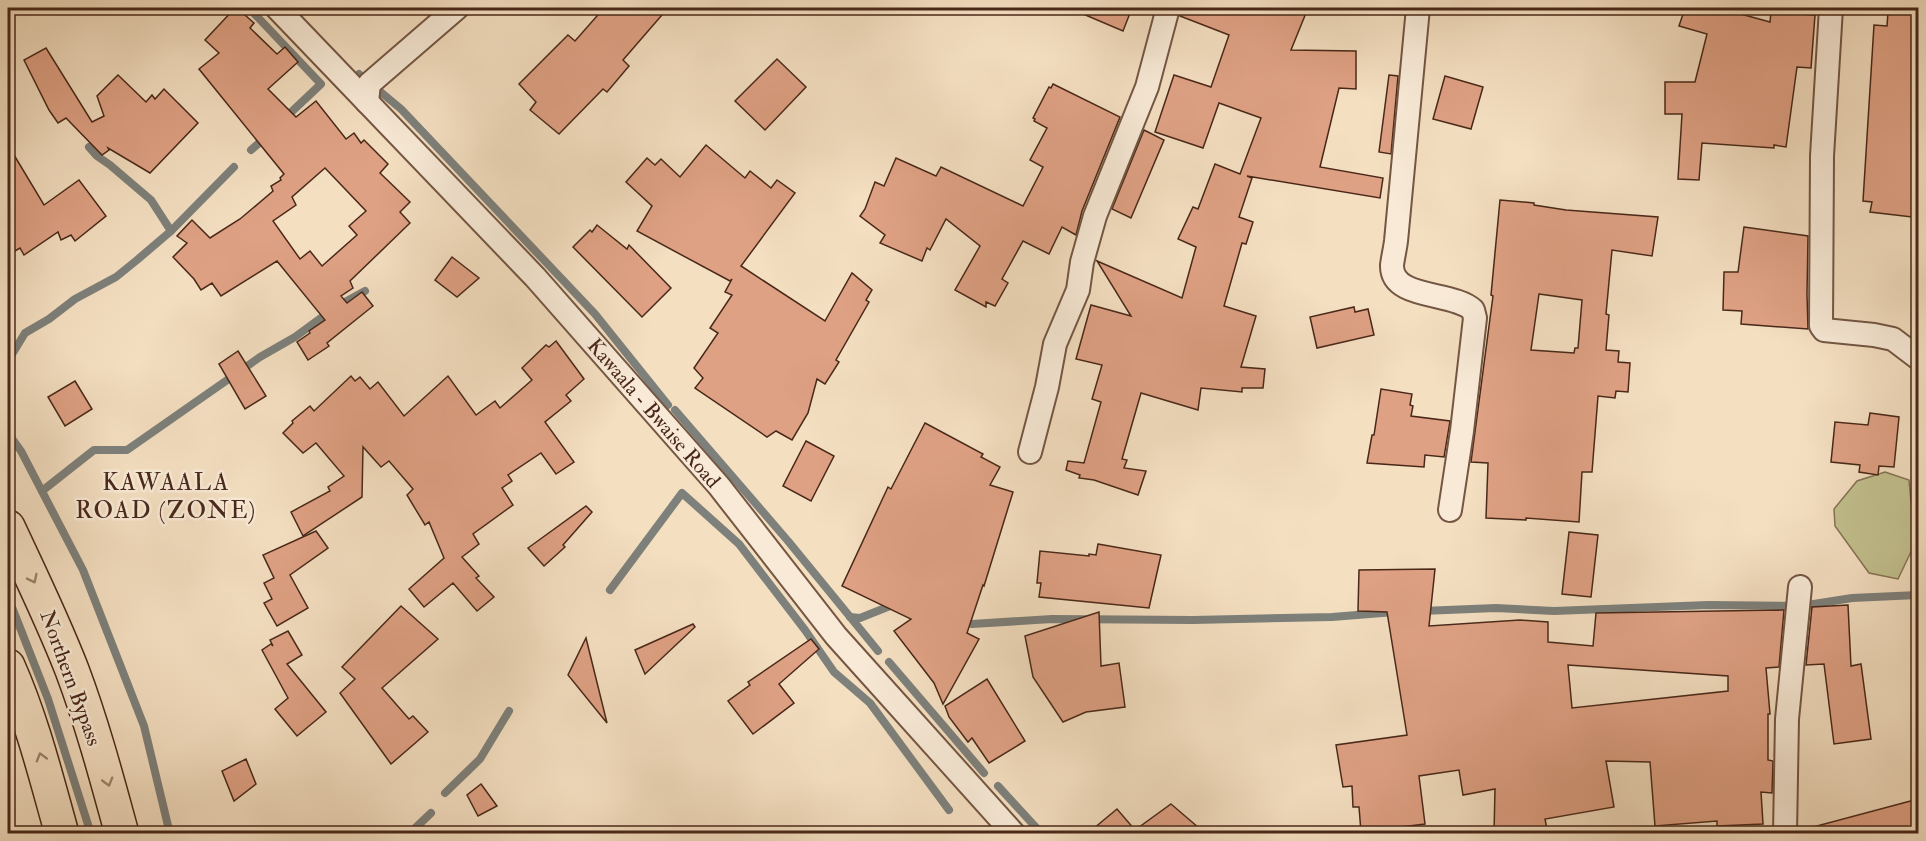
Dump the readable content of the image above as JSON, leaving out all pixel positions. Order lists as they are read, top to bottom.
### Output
{
  "streets": {
    "highway": ["Northern Bypass"],
    "street": ["Kawaala - Bwaise Road"]
  },
  "districts": ["KAWAALA ROAD (ZONE)"]
}
